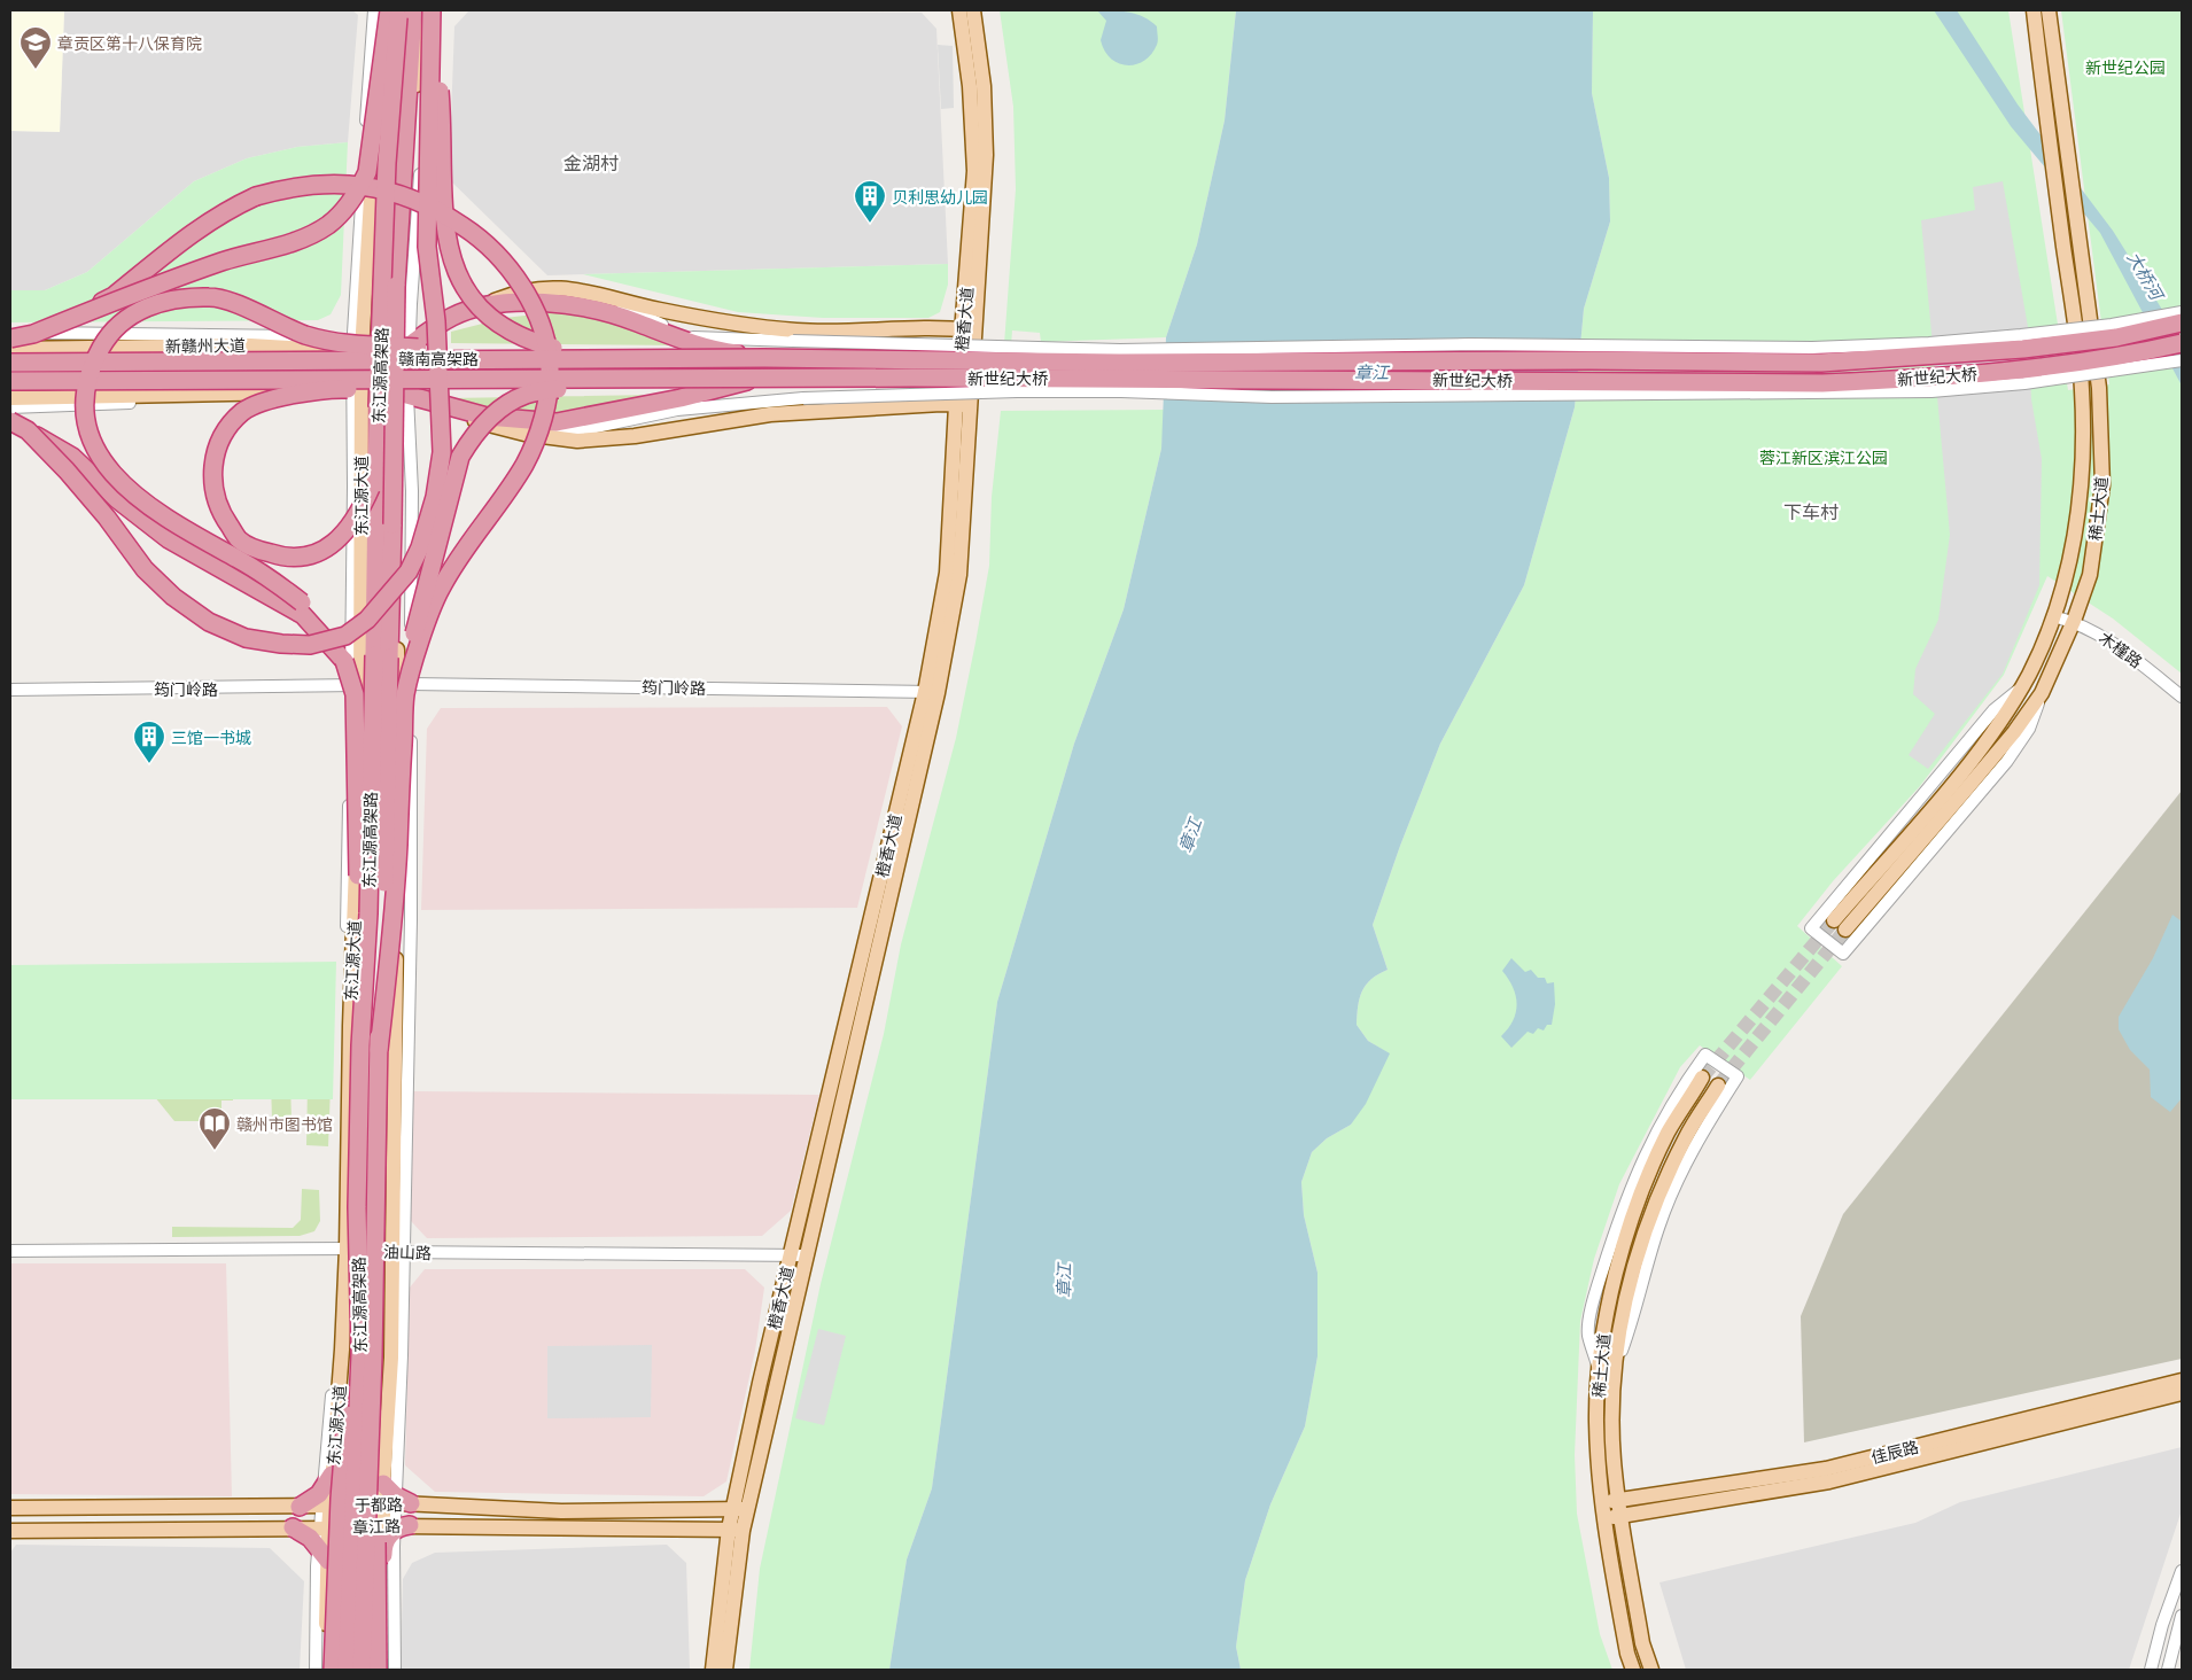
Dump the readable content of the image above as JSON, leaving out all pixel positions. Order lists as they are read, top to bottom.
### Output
{
  "streets": {
    "highway": ["赣南高架路", "东江源高架路", "新世纪大桥"],
    "main road": [
      "橙香大道",
      "新赣州大道",
      "东江源大道",
      "稀土大道",
      "佳辰路",
      "于都路",
      "章江路"
    ],
    "street": ["木槿路", "筠门岭路", "油山路"]
  },
  "crossings": [
    ["橙香大道", "筠门岭路"],
    ["橙香大道", "油山路"],
    ["橙香大道", "于都路"],
    ["橙香大道", "章江路"],
    ["新赣州大道", "东江源大道"],
    ["赣南高架路", "新世纪大桥"],
    ["东江源大道", "筠门岭路"],
    ["东江源大道", "油山路"],
    ["东江源大道", "于都路"],
    ["东江源大道", "章江路"],
    ["稀土大道", "木槿路"],
    ["稀土大道", "佳辰路"]
  ],
  "districts": ["金湖村", "下车村"],
  "water": ["大桥河", "章江"],
  "parks": ["新世纪公园", "蓉江新区滨江公园"],
  "places": {
    "school or university": ["章贡区第十八保育院"],
    "building": ["贝利思幼儿园", "三馆一书城"],
    "library": ["赣州市图书馆"]
  }
}
